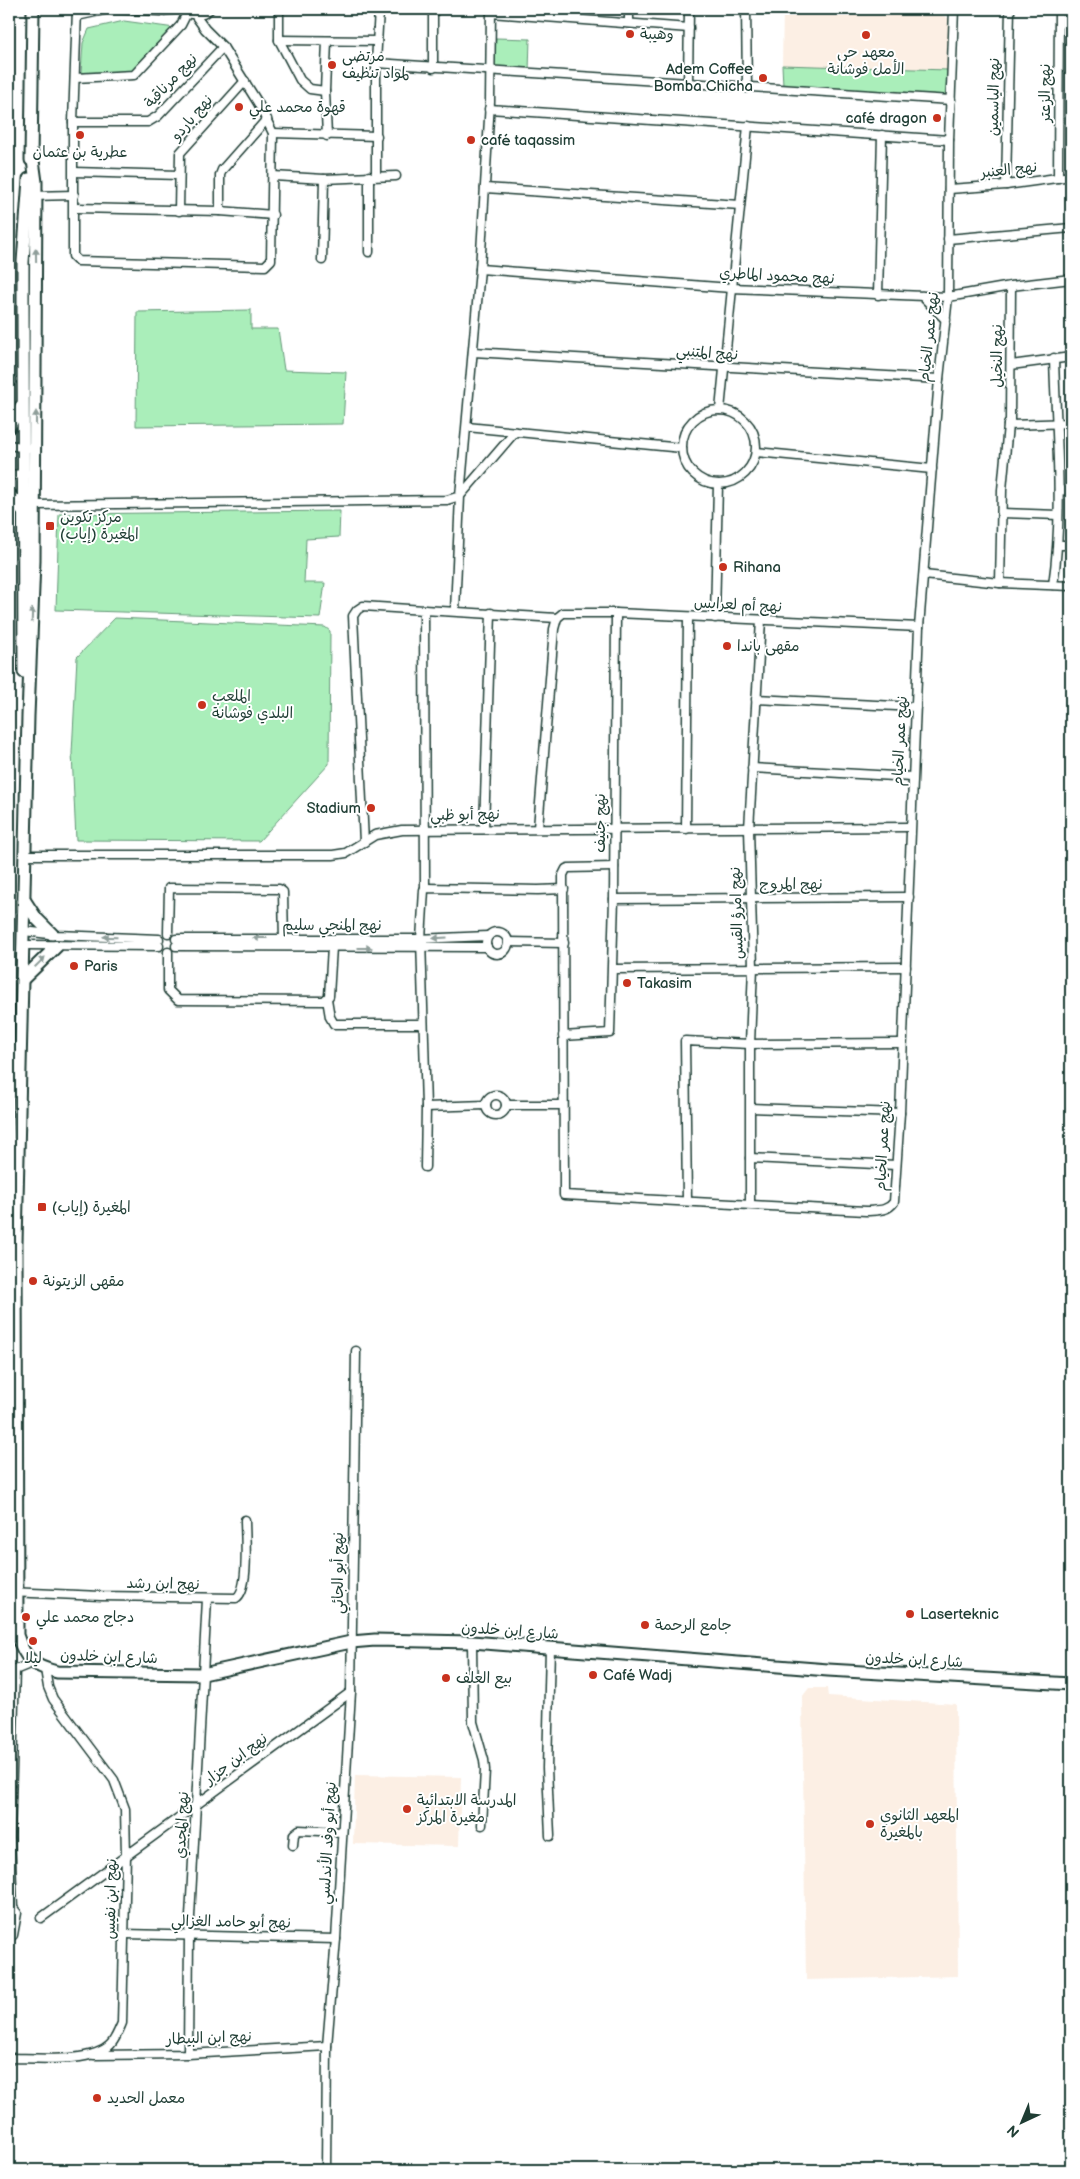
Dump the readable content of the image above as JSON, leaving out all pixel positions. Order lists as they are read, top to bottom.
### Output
{
  "streets": {
    "street": [
      "نهج مرناقية",
      "نهج الزعتر",
      "نهج الياسمين",
      "نهج باردو",
      "نهج العنبر",
      "نهج محمود الماطري",
      "نهج عمر الخيام",
      "نهج المتنبي",
      "نهج النخيل",
      "نهج أم لعرايس",
      "نهج أبو ظبي",
      "نهج جنيف",
      "نهج المروج",
      "نهج امرؤ القيس",
      "نهج المنجي سليم",
      "نهج أبو الجائي",
      "نهج ابن رشد",
      "شارع ابن خلدون",
      "نهج ابن جزار",
      "نهج المجدي",
      "نهج أبو وفد الأندلسي",
      "نهج ابن نفيس",
      "نهج أبو حامد الغزالي",
      "نهج ابن البيطار"
    ]
  },
  "crossings": [
    ["نهج الزعتر", "نهج العنبر"],
    ["نهج الياسمين", "نهج العنبر"],
    ["نهج العنبر", "نهج عمر الخيام"],
    ["نهج محمود الماطري", "نهج عمر الخيام"],
    ["نهج محمود الماطري", "نهج النخيل"],
    ["نهج عمر الخيام", "نهج المتنبي"],
    ["نهج عمر الخيام", "نهج أم لعرايس"],
    ["نهج عمر الخيام", "نهج أبو ظبي"],
    ["نهج عمر الخيام", "نهج المروج"],
    ["نهج عمر الخيام", "نهج امرؤ القيس"],
    ["نهج أم لعرايس", "نهج أبو ظبي"],
    ["نهج أم لعرايس", "نهج جنيف"],
    ["نهج أم لعرايس", "نهج امرؤ القيس"],
    ["نهج أبو ظبي", "نهج جنيف"],
    ["نهج أبو ظبي", "نهج امرؤ القيس"],
    ["نهج جنيف", "نهج المروج"],
    ["نهج المروج", "نهج امرؤ القيس"],
    ["نهج أبو الجائي", "شارع ابن خلدون"],
    ["نهج أبو الجائي", "نهج أبو وفد الأندلسي"],
    ["نهج ابن رشد", "نهج المجدي"],
    ["شارع ابن خلدون", "نهج المجدي"],
    ["شارع ابن خلدون", "نهج أبو وفد الأندلسي"],
    ["شارع ابن خلدون", "نهج ابن نفيس"],
    ["نهج ابن جزار", "نهج المجدي"],
    ["نهج ابن جزار", "نهج أبو وفد الأندلسي"],
    ["نهج ابن جزار", "نهج ابن نفيس"],
    ["نهج المجدي", "نهج أبو حامد الغزالي"],
    ["نهج المجدي", "نهج ابن البيطار"],
    ["نهج أبو وفد الأندلسي", "نهج أبو حامد الغزالي"],
    ["نهج أبو وفد الأندلسي", "نهج ابن البيطار"],
    ["نهج ابن نفيس", "نهج أبو حامد الغزالي"],
    ["نهج ابن نفيس", "نهج ابن البيطار"]
  ],
  "places": {
    "other": [
      "وهيبة",
      "معهد حي الأمل فوشانة",
      "مرتضى لمواد تنظيف",
      "Adem Coffee Bomba Chicha",
      "قهوة محمد علي",
      "café dragon",
      "عطرية بن عثمان",
      "café taqassim",
      "Rihana",
      "مقهى باندا",
      "الملعب البلدي فوشانة",
      "Stadium",
      "Paris",
      "Takasim",
      "مقهى الزيتونة",
      "Laserteknic",
      "دجاج محمد علي",
      "جامع الرحمة",
      "ليلا",
      "Café Wadj",
      "بيع العلف",
      "المدرسة الابتدائية مغيرة المركز",
      "المعهد الثانوي بالمغيرة",
      "معمل الحديد"
    ],
    "transit": ["مركز تكوين المغيرة (إياب)", "المغيرة (إياب)"]
  },
  "north": "bottom left"
}
